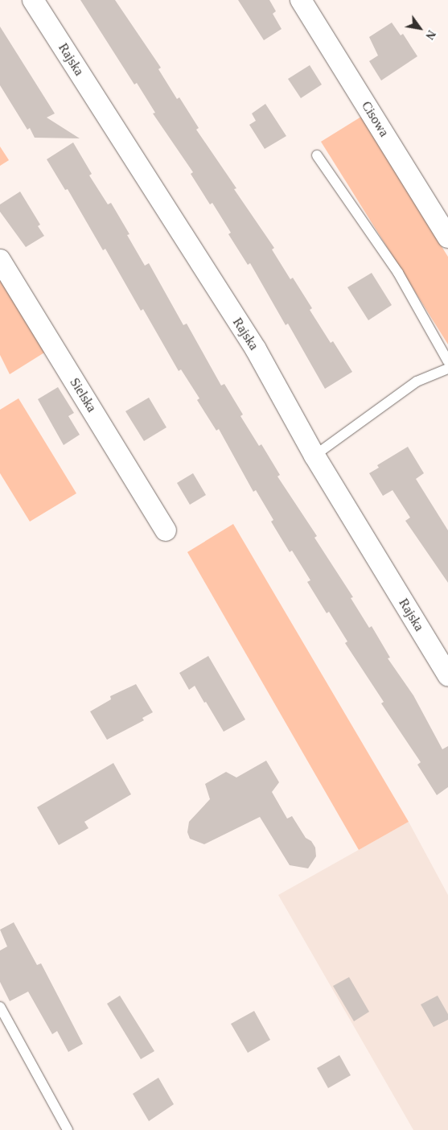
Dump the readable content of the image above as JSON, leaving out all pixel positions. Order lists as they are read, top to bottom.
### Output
{
  "streets": {
    "street": ["Rajska", "Cisowa", "Sielska"]
  },
  "north": "bottom right"
}
